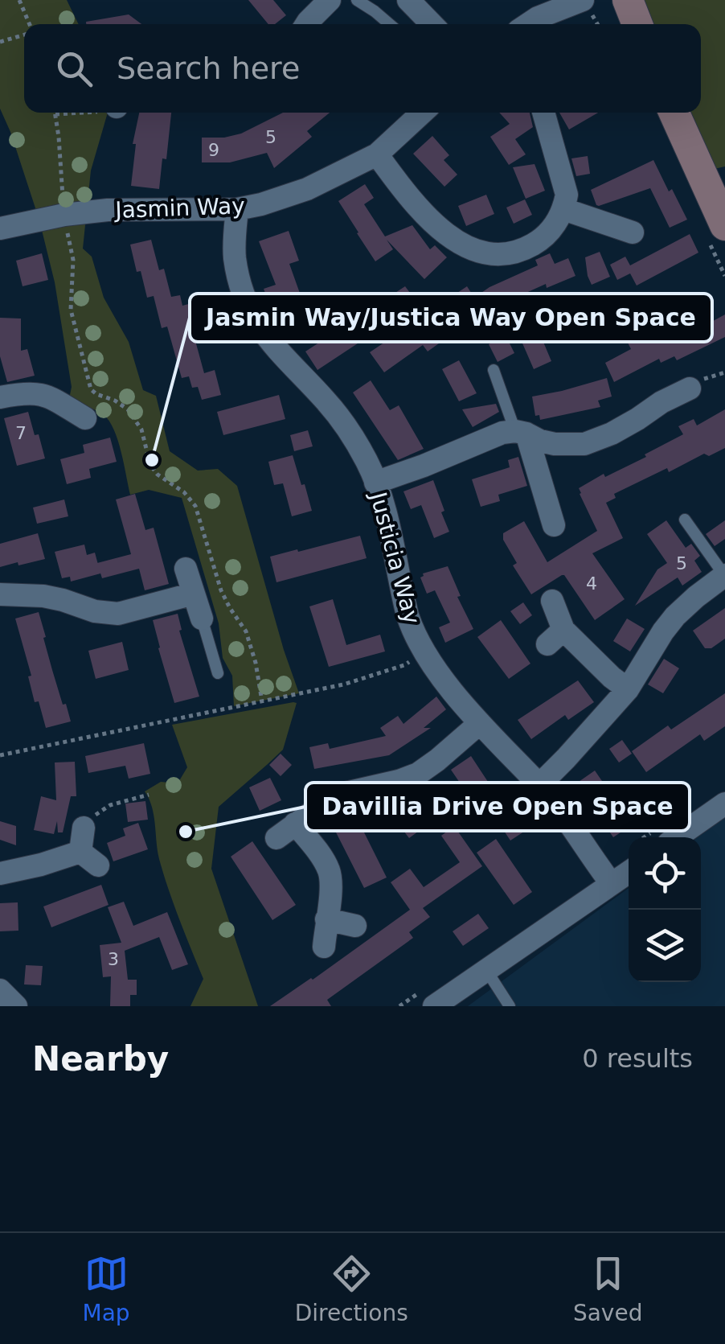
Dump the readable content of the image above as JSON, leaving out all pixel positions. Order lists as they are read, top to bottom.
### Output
{
  "streets": {
    "street": ["Jasmin Way", "Justicia Way"]
  },
  "crossings": [
    ["Jasmin Way", "Justicia Way"]
  ],
  "places": ["Jasmin Way/Justica Way Open Space", "Davillia Drive Open Space"],
  "house_numbers": [
    "5",
    "9",
    "7",
    "5",
    "4",
    "3"
  ],
  "page": {
    "search": "Search here",
    "heading": ["Nearby", "0 results"],
    "nav": ["Map", "Directions", "Saved"]
  }
}
